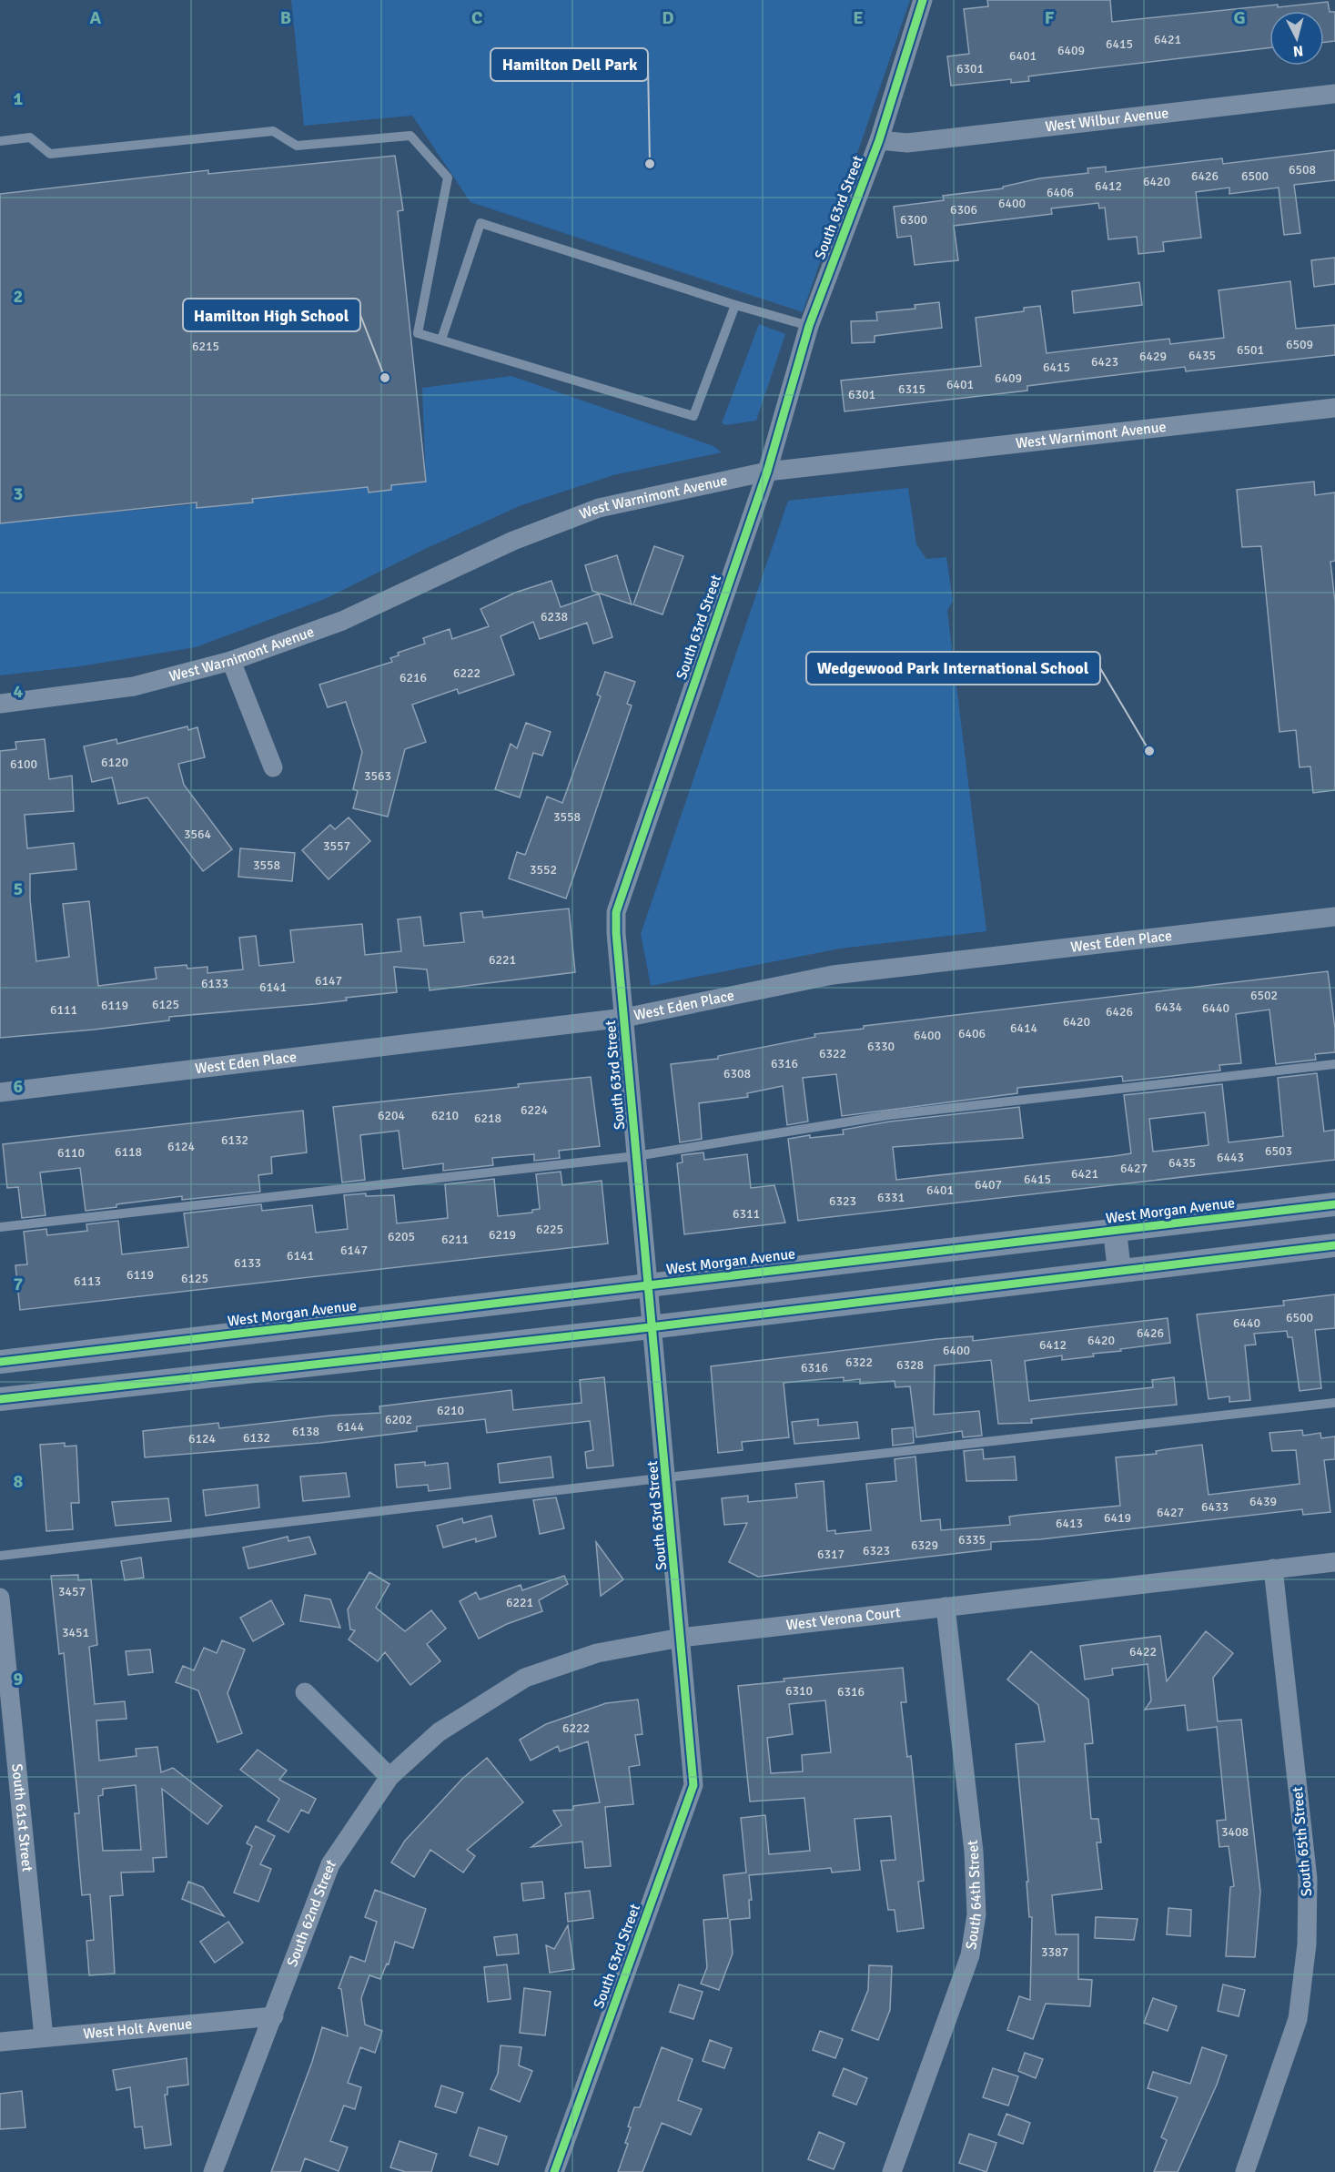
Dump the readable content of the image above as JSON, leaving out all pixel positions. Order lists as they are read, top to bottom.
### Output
{
  "streets": {
    "street": [
      "West Wilbur Avenue",
      "South 63rd Street",
      "West Warnimont Avenue",
      "West Eden Place",
      "West Morgan Avenue",
      "West Verona Court",
      "South 61st Street",
      "South 65th Street",
      "South 64th Street",
      "South 62nd Street",
      "West Holt Avenue"
    ]
  },
  "crossings": [
    ["West Wilbur Avenue", "South 63rd Street"],
    ["South 63rd Street", "West Warnimont Avenue"],
    ["South 63rd Street", "West Eden Place"],
    ["South 63rd Street", "West Morgan Avenue"],
    ["South 63rd Street", "West Verona Court"],
    ["West Verona Court", "South 65th Street"],
    ["West Verona Court", "South 64th Street"],
    ["West Verona Court", "South 62nd Street"],
    ["South 61st Street", "West Holt Avenue"],
    ["South 62nd Street", "West Holt Avenue"]
  ],
  "places": ["Hamilton Dell Park", "Hamilton High School", "Wedgewood Park International School"],
  "house_numbers": [
    "6421",
    "6415",
    "6409",
    "6401",
    "6301",
    "6508",
    "6426",
    "6500",
    "6420",
    "6412",
    "6406",
    "6400",
    "6306",
    "6300",
    "6509",
    "6215",
    "6501",
    "6435",
    "6429",
    "6423",
    "6415",
    "6409",
    "6401",
    "6315",
    "6301",
    "6238",
    "6222",
    "6216",
    "6120",
    "6100",
    "3563",
    "3558",
    "3564",
    "3557",
    "3558",
    "3552",
    "6221",
    "6147",
    "6133",
    "6141",
    "6502",
    "6125",
    "6119",
    "6434",
    "6440",
    "6111",
    "6426",
    "6420",
    "6414",
    "6406",
    "6400",
    "6330",
    "6322",
    "6316",
    "6308",
    "6224",
    "6204",
    "6210",
    "6218",
    "6132",
    "6124",
    "6503",
    "6118",
    "6110",
    "6443",
    "6435",
    "6427",
    "6421",
    "6415",
    "6407",
    "6401",
    "6331",
    "6323",
    "6311",
    "6225",
    "6219",
    "6205",
    "6211",
    "6147",
    "6141",
    "6133",
    "6119",
    "6125",
    "6113",
    "6500",
    "6440",
    "6426",
    "6420",
    "6412",
    "6400",
    "6322",
    "6328",
    "6316",
    "6210",
    "6202",
    "6144",
    "6138",
    "6132",
    "6124",
    "6439",
    "6433",
    "6427",
    "6419",
    "6413",
    "6335",
    "6329",
    "6323",
    "6317",
    "3457",
    "6221",
    "3451",
    "6422",
    "6310",
    "6316",
    "6222",
    "3408",
    "3387"
  ],
  "north": "bottom",
  "grid": {
    "columns": [
      "A",
      "B",
      "C",
      "D",
      "E",
      "F",
      "G"
    ],
    "rows": [
      "1",
      "2",
      "3",
      "4",
      "5",
      "6",
      "7",
      "8",
      "9"
    ]
  }
}
